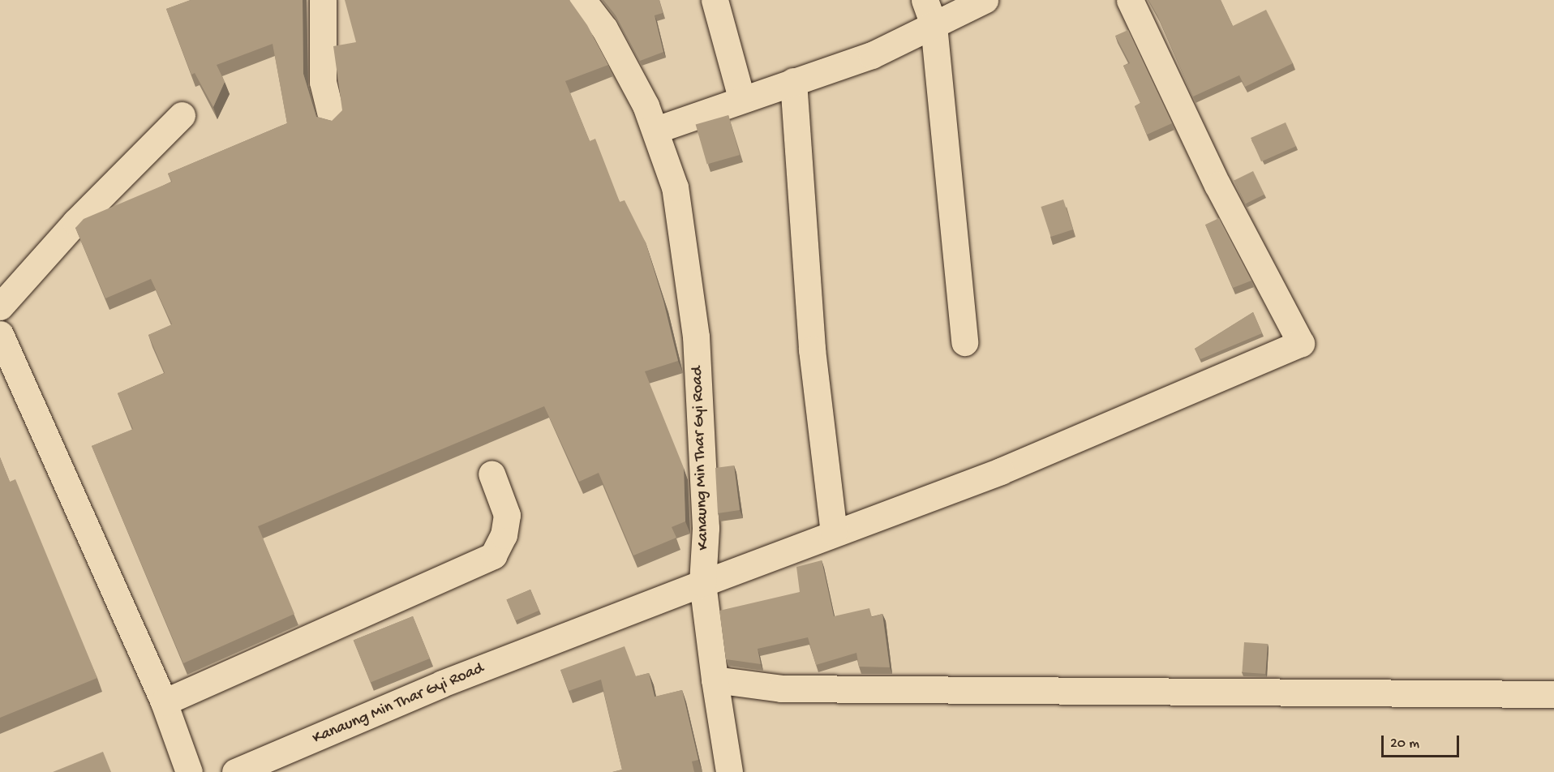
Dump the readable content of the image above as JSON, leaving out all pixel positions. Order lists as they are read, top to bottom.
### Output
{
  "streets": {
    "street": ["Kanaung Min Thar Gyi Road"]
  },
  "scale_bar": "20 m"
}
